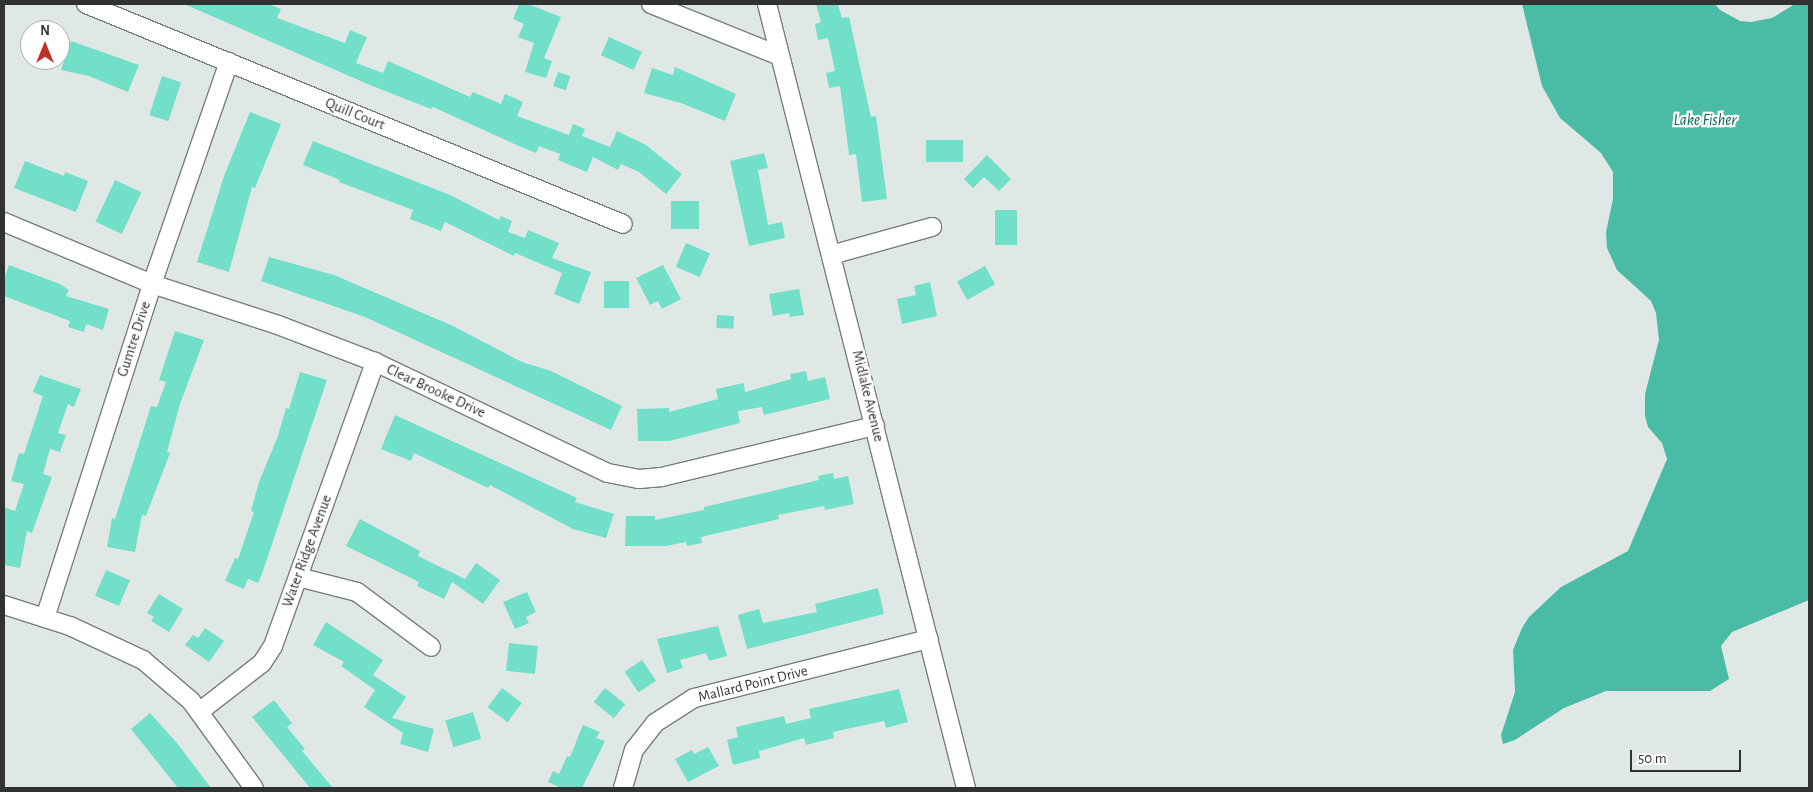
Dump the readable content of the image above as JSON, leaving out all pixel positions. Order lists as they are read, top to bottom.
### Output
{
  "streets": {
    "street": [
      "Quill Court",
      "Gumtre Drive",
      "Clear Brooke Drive",
      "Midlake Avenue",
      "Water Ridge Avenue",
      "Mallard Point Drive"
    ]
  },
  "crossings": [
    ["Quill Court", "Gumtre Drive"],
    ["Gumtre Drive", "Clear Brooke Drive"],
    ["Clear Brooke Drive", "Midlake Avenue"],
    ["Clear Brooke Drive", "Water Ridge Avenue"],
    ["Midlake Avenue", "Mallard Point Drive"]
  ],
  "water": ["Lake Fisher"],
  "scale_bar": "50 m",
  "north": "top"
}
